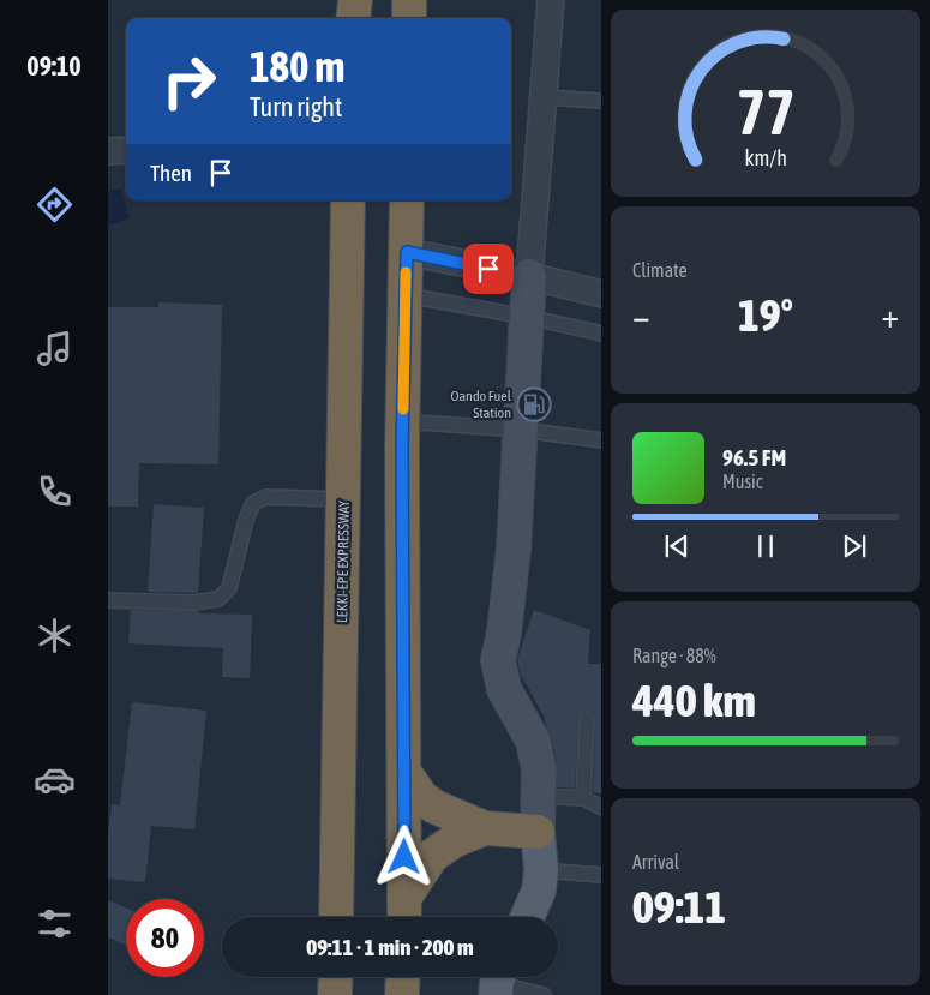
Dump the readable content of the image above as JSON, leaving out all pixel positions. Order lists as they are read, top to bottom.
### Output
{
  "streets": {
    "highway": ["LEKKI-EPE EXPRESSWAY"]
  },
  "places": {
    "fuel station": ["Oando Fuel Station"]
  },
  "page": {
    "tabs": "09:10",
    "turn": ["180 m", "Turn right"],
    "then": "Then",
    "tile": [
      "Climate",
      ["Range · 88%", "440 km"],
      ["Arrival", "09:11"]
    ],
    "heat": ["−", "19°", "+"],
    "song": ["96.5 FM", "Music"],
    "limit": "80",
    "trip": "09:11 · 1 min · 200 m",
    "gauge": ["77", "km/h"]
  }
}
